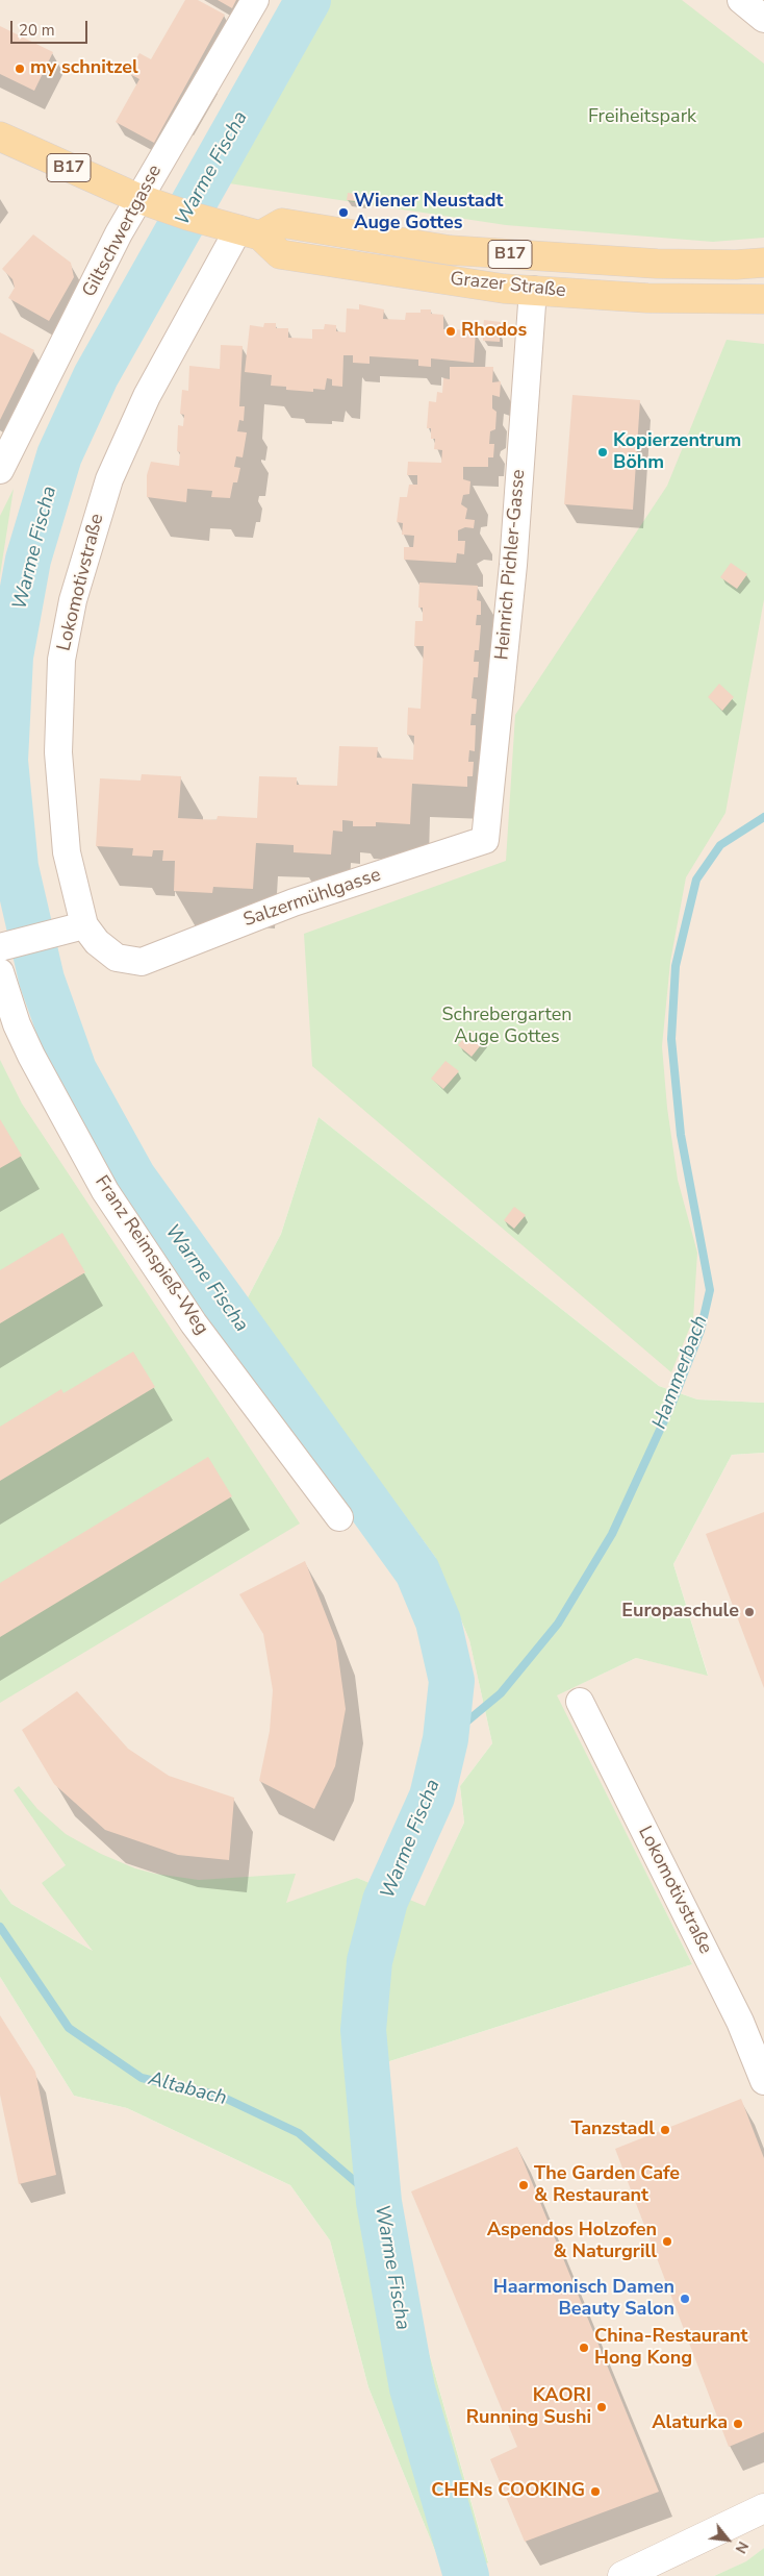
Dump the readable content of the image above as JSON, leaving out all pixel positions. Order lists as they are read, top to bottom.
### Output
{
  "streets": {
    "main road": ["B17", "Grazer Straße"],
    "street": [
      "Giltschwertgasse",
      "Heinrich Pichler-Gasse",
      "Lokomotivstraße",
      "Salzermühlgasse",
      "Franz Reimspieß-Weg"
    ]
  },
  "crossings": [
    ["B17", "Giltschwertgasse"],
    ["B17", "Grazer Straße"],
    ["B17", "Lokomotivstraße"],
    ["Grazer Straße", "Heinrich Pichler-Gasse"],
    ["Grazer Straße", "Lokomotivstraße"],
    ["Heinrich Pichler-Gasse", "Salzermühlgasse"],
    ["Lokomotivstraße", "Salzermühlgasse"]
  ],
  "water": ["Warme Fischa", "Hammerbach", "Altabach"],
  "parks": ["Freiheitspark", "Schrebergarten Auge Gottes"],
  "places": [
    "my schnitzel",
    "Wiener Neustadt Auge Gottes",
    "Rhodos",
    "Kopierzentrum Böhm",
    "Europaschule",
    "Tanzstadl",
    "The Garden Cafe & Restaurant",
    "Aspendos Holzofen & Naturgrill",
    "Haarmonisch Damen Beauty Salon",
    "China-Restaurant Hong Kong",
    "KAORI Running Sushi",
    "Alaturka",
    "CHENs COOKING"
  ],
  "scale_bar": "20 m",
  "north": "bottom right"
}
